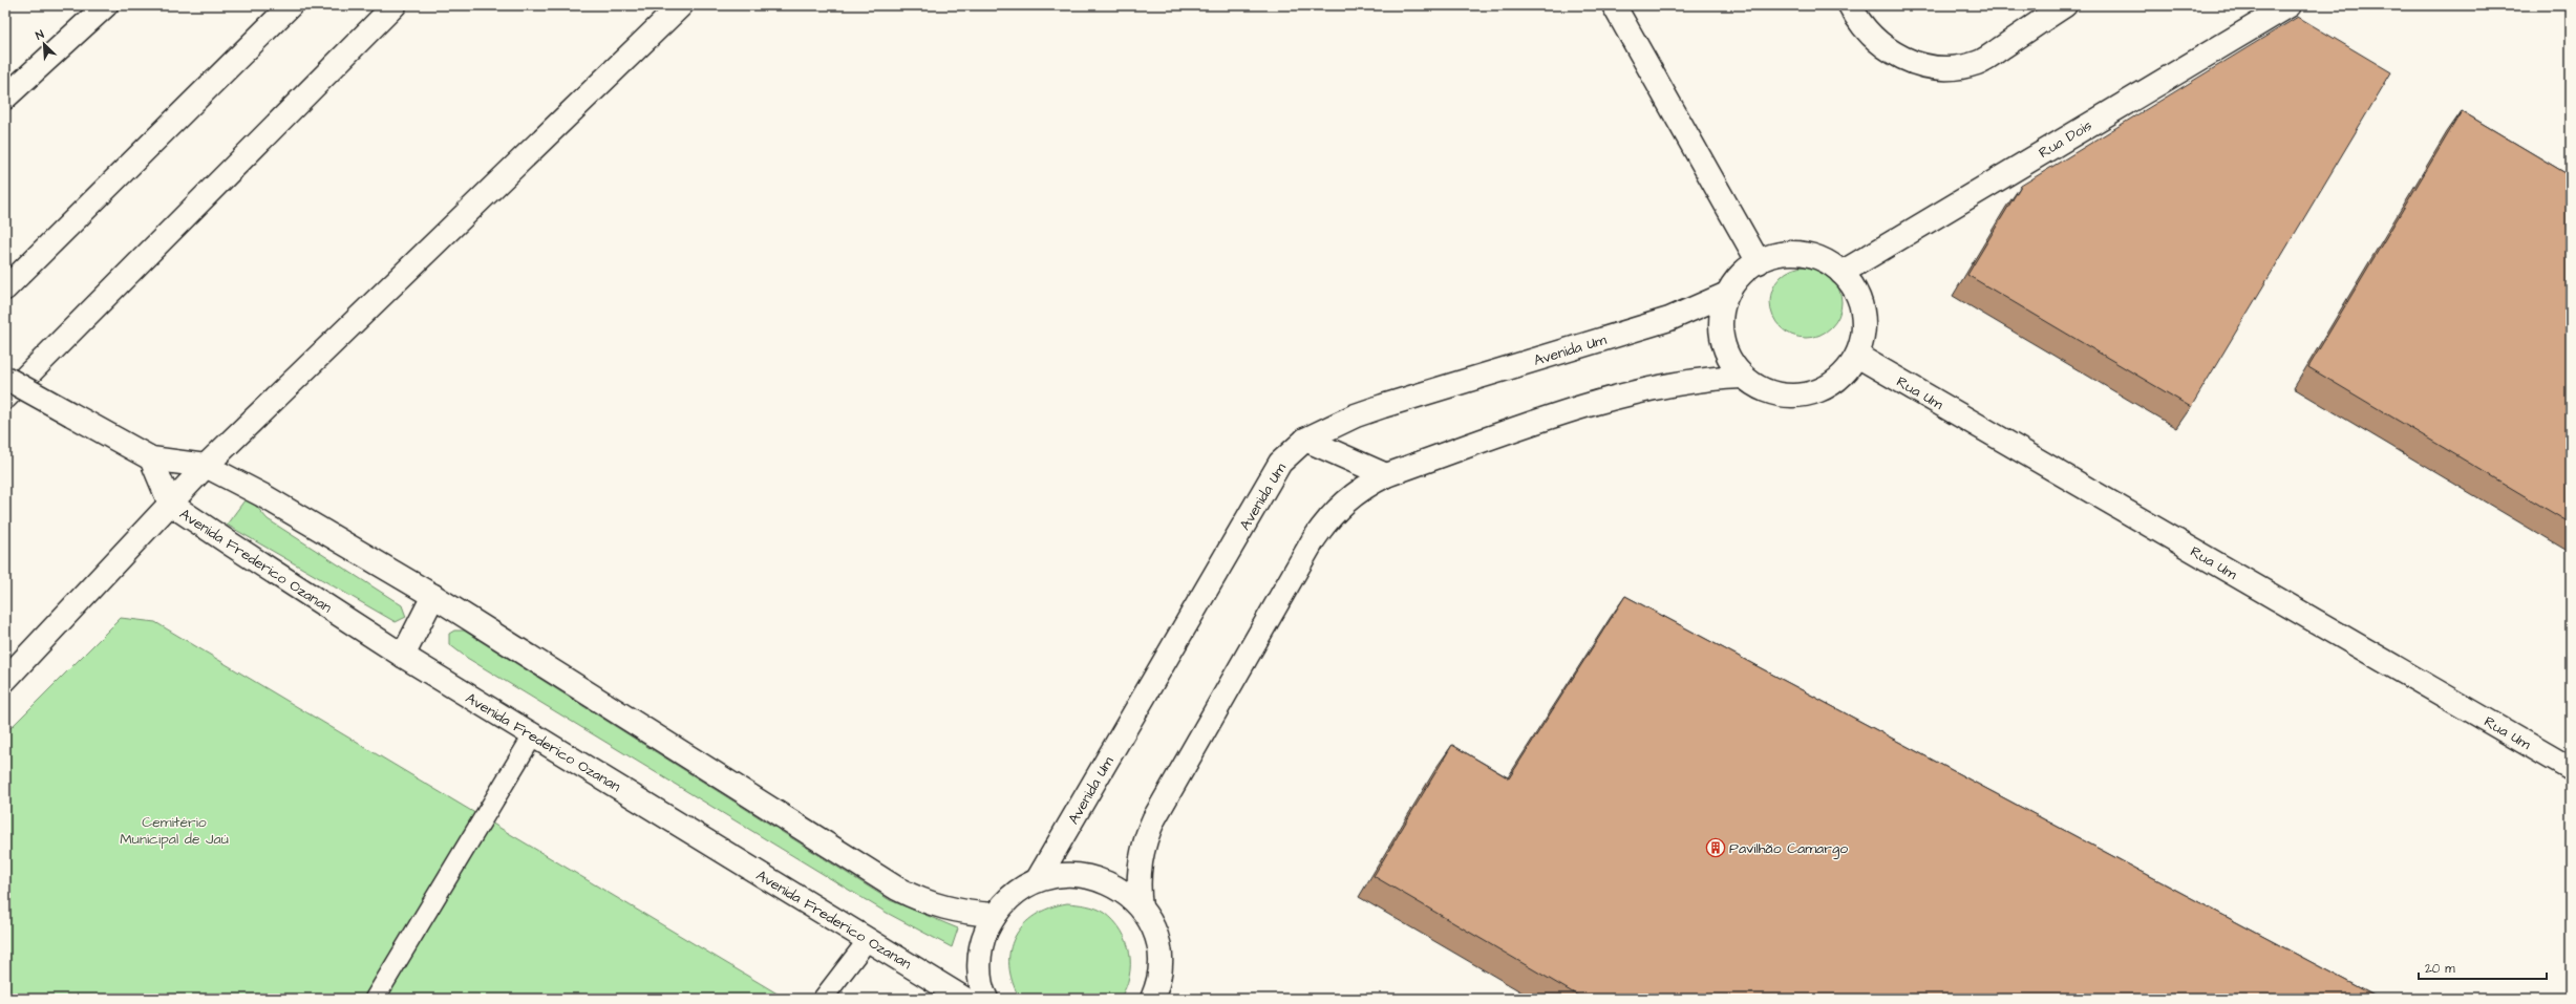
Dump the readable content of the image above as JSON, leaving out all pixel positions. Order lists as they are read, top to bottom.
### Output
{
  "streets": {
    "main road": [
      "Rua Dois",
      "Avenida Um",
      "Rua Um",
      "Avenida Frederico Ozanan"
    ]
  },
  "crossings": [
    ["Rua Dois", "Avenida Um"],
    ["Rua Dois", "Rua Um"],
    ["Avenida Um", "Rua Um"]
  ],
  "parks": ["Cemitério Municipal de Jaú"],
  "places": {
    "building": ["Pavilhão Camargo"]
  },
  "scale_bar": "20 m",
  "north": "top left"
}
